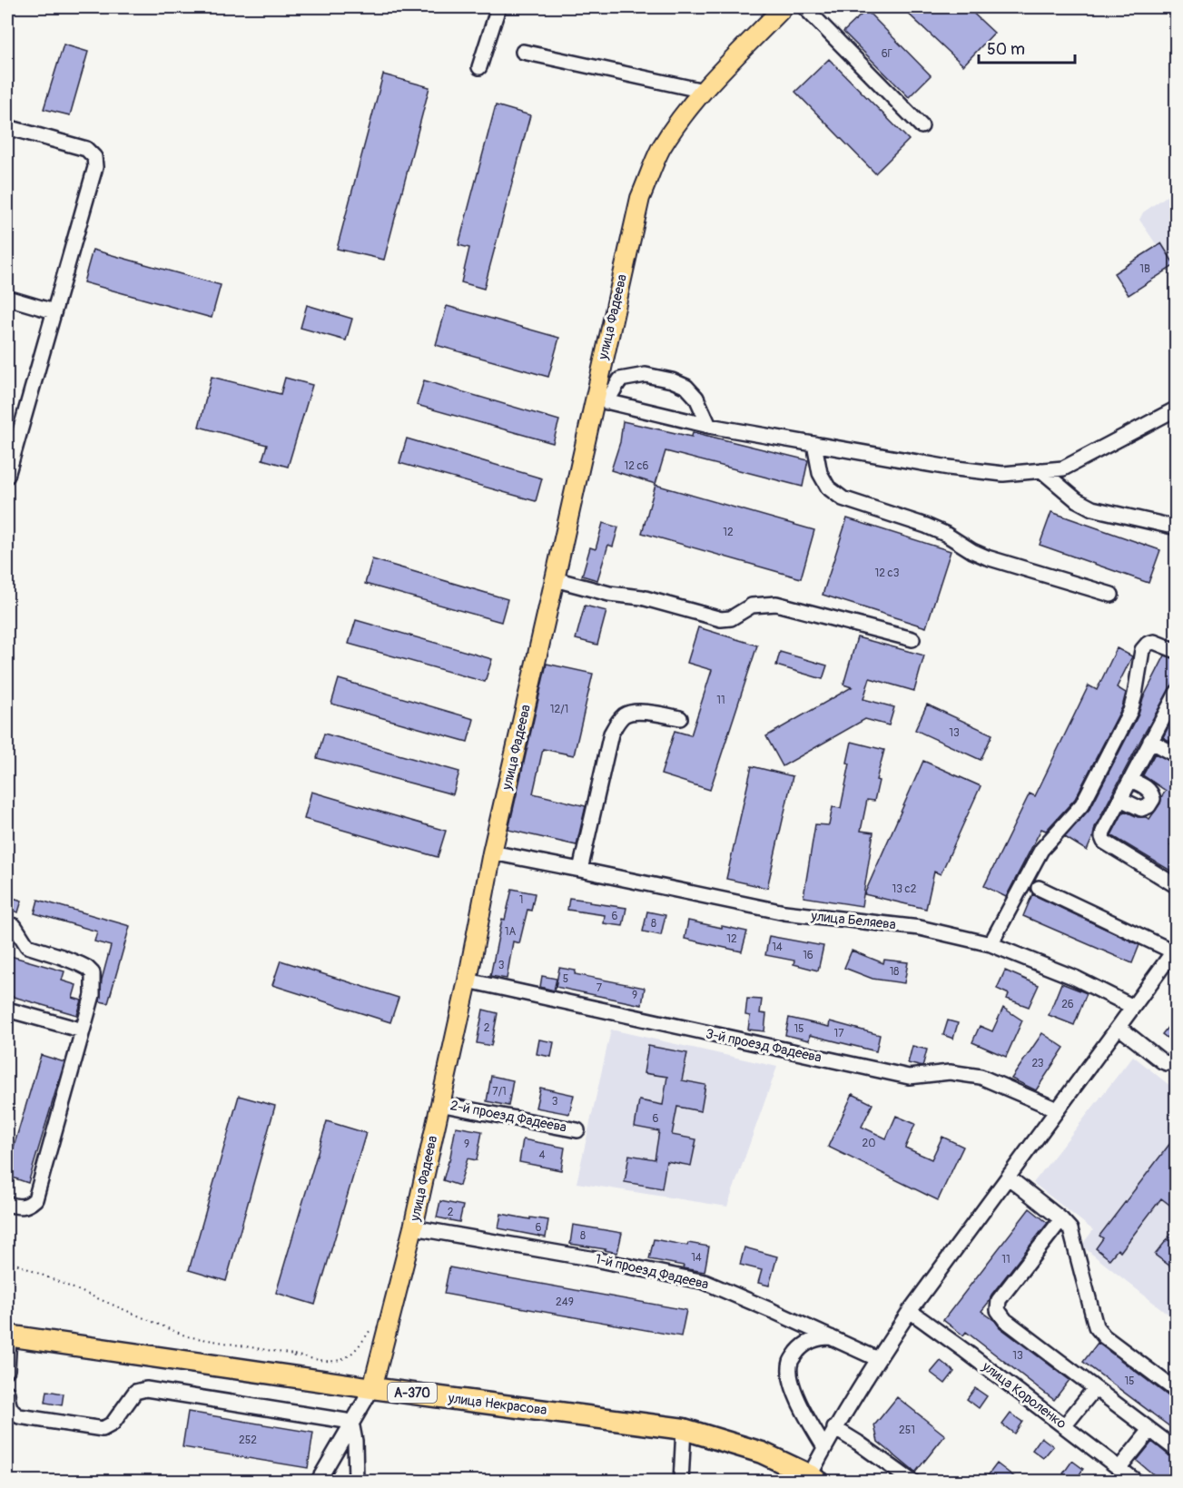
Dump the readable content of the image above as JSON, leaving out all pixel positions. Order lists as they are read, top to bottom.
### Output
{
  "streets": {
    "highway": ["А-370", "улица Некрасова"],
    "main road": ["улица Фадеева"],
    "street": [
      "улица Беляева",
      "3-й проезд Фадеева",
      "2-й проезд Фадеева",
      "1-й проезд Фадеева",
      "улица Короленко"
    ]
  },
  "crossings": [
    ["улица Фадеева", "улица Беляева"],
    ["улица Фадеева", "3-й проезд Фадеева"],
    ["улица Фадеева", "2-й проезд Фадеева"],
    ["улица Фадеева", "1-й проезд Фадеева"],
    ["улица Фадеева", "улица Некрасова"]
  ],
  "house_numbers": [
    "6Г",
    "1В",
    "12 с6",
    "12",
    "12 с3",
    "11",
    "12/1",
    "13",
    "13 с2",
    "1",
    "6",
    "8",
    "1А",
    "12",
    "14",
    "16",
    "3",
    "18",
    "5",
    "7",
    "9",
    "26",
    "2",
    "15",
    "17",
    "23",
    "7/1",
    "3",
    "6",
    "20",
    "9",
    "4",
    "2",
    "6",
    "8",
    "14",
    "11",
    "249",
    "13",
    "15",
    "251",
    "252"
  ],
  "scale_bar": "50 m"
}
